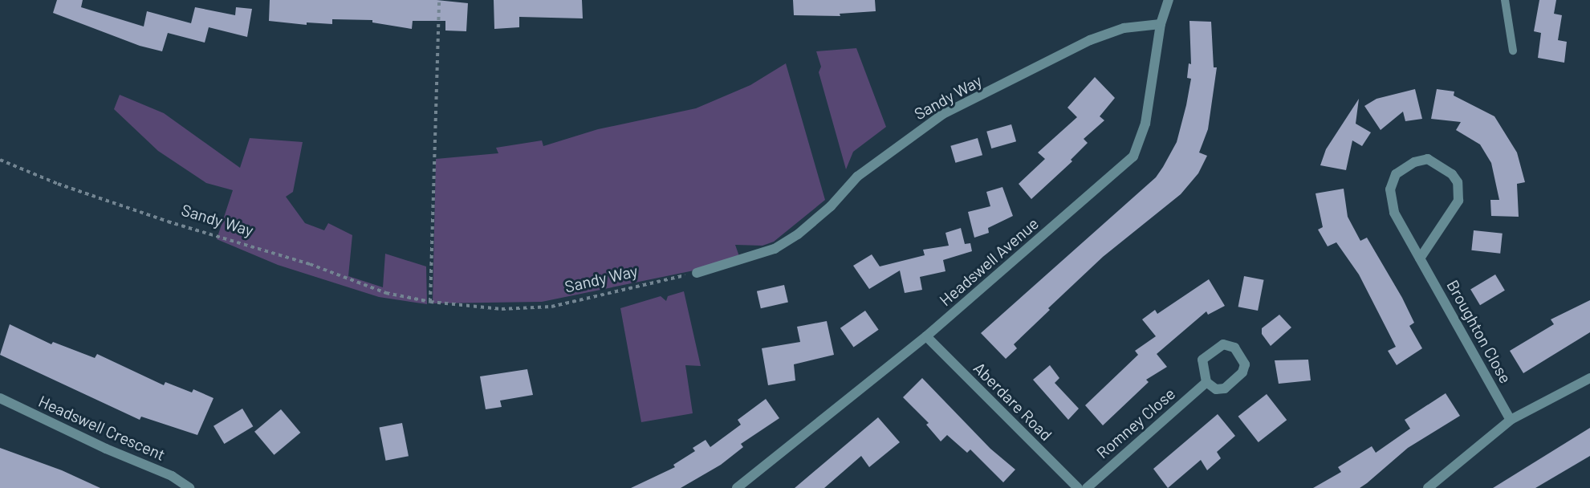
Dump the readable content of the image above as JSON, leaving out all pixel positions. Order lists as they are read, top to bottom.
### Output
{
  "streets": {
    "street": [
      "Sandy Way",
      "Headswell Avenue",
      "Broughton Close",
      "Aberdare Road",
      "Romney Close",
      "Headswell Crescent"
    ]
  },
  "crossings": [
    ["Sandy Way", "Headswell Avenue"],
    ["Headswell Avenue", "Aberdare Road"]
  ]
}
